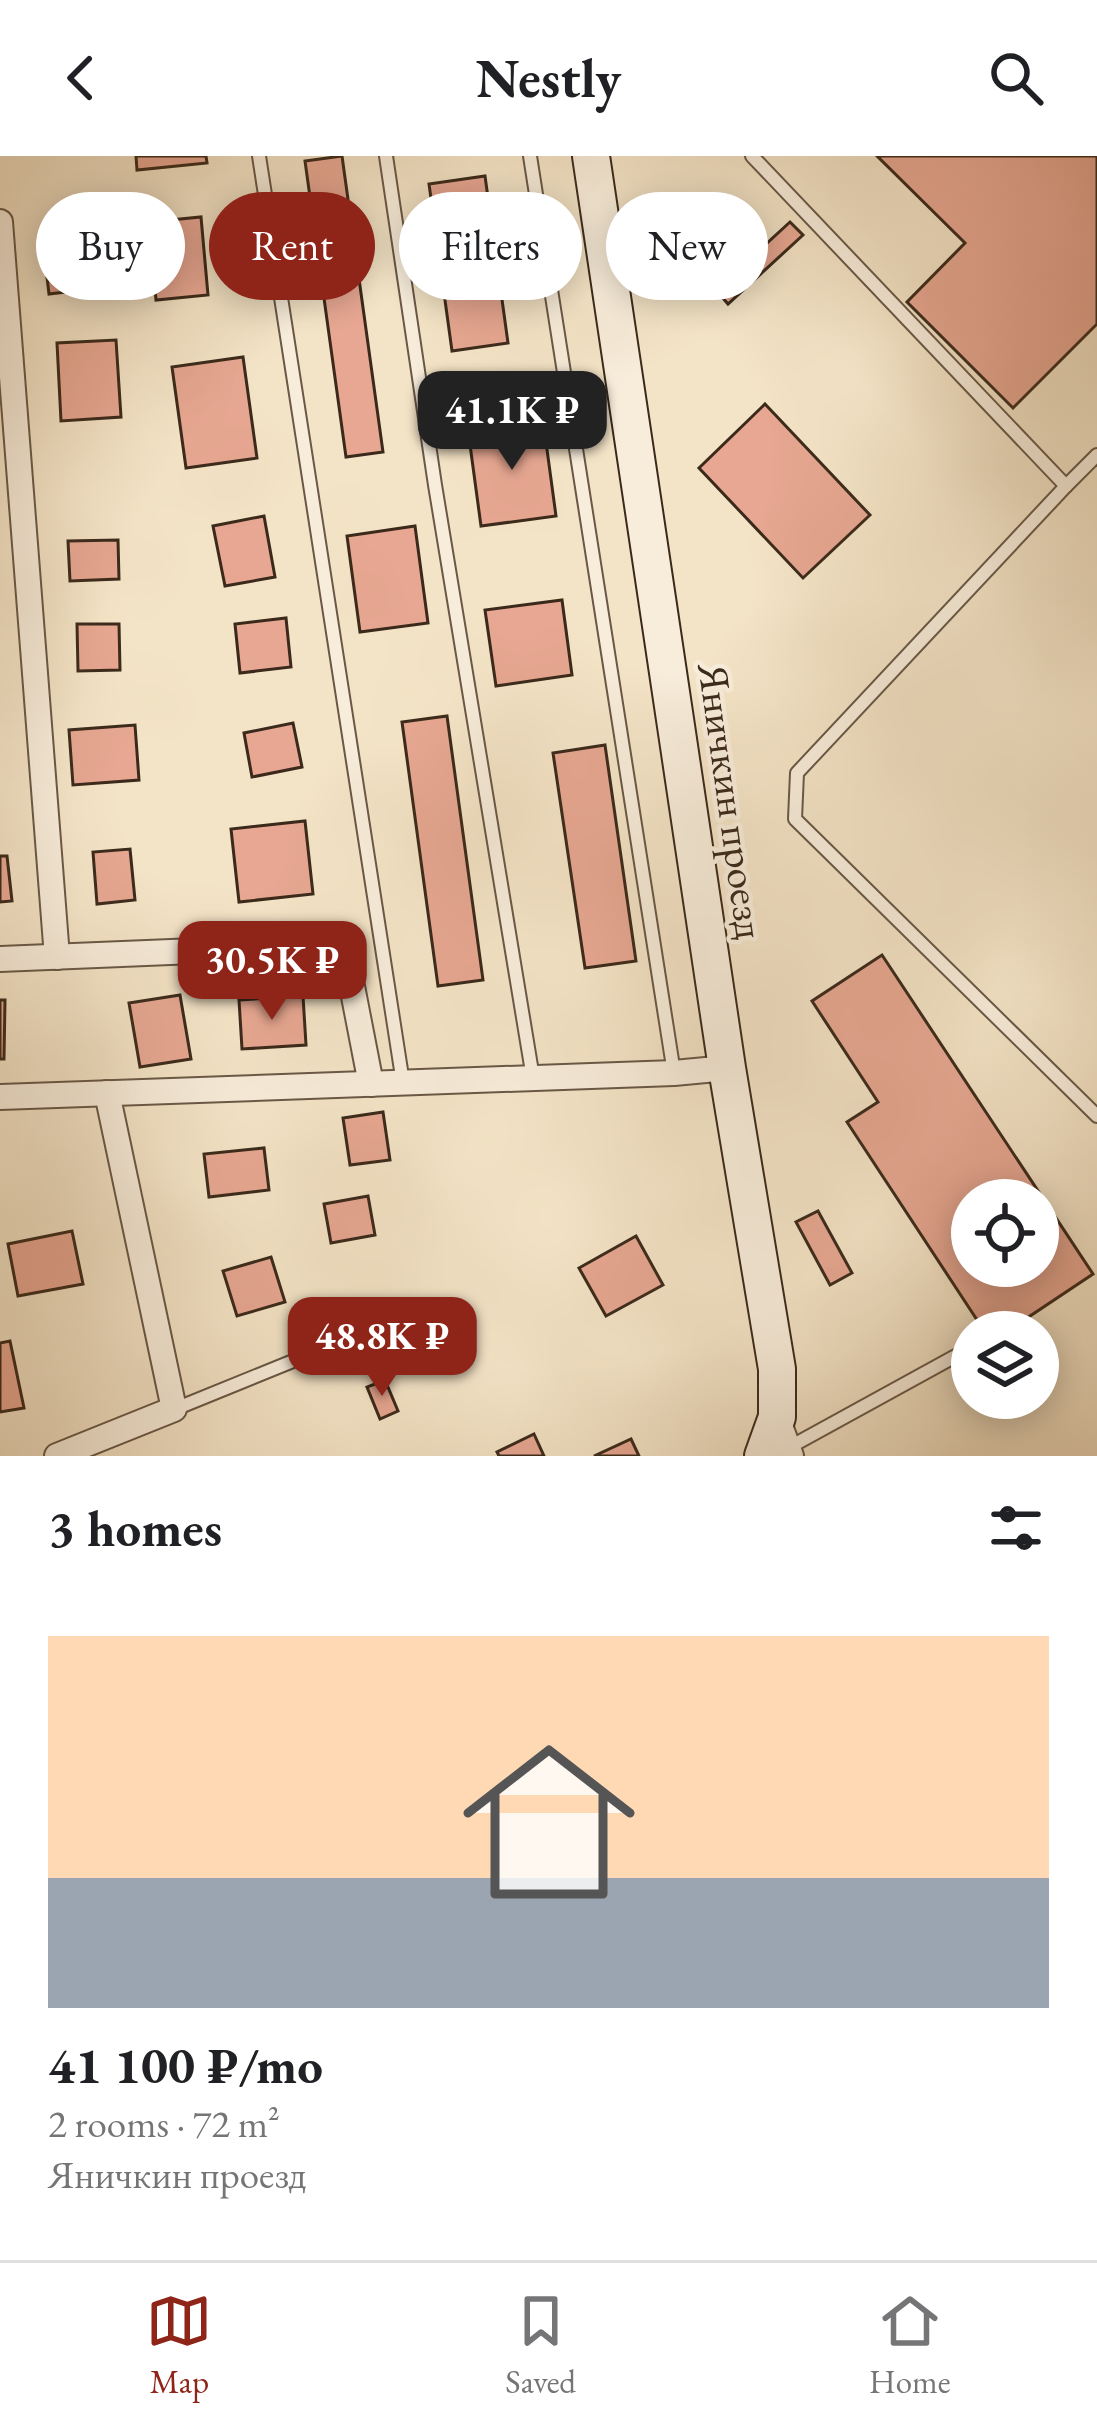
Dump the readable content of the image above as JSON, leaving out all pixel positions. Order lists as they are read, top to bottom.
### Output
{
  "streets": {
    "street": ["Яничкин проезд"]
  },
  "page": {
    "header": "Nestly",
    "chip": [
      "Buy",
      "Rent",
      "Filters",
      "New"
    ],
    "price": ["41.1K ₽", "30.5K ₽", "48.8K ₽"],
    "heading": "3 homes",
    "list": [
      {
        "name": "41 100 ₽/mo",
        "note": "2 rooms · 72 m² · Яничкин проезд"
      }
    ],
    "tabs": ["Map", "Saved", "Home"]
  }
}
